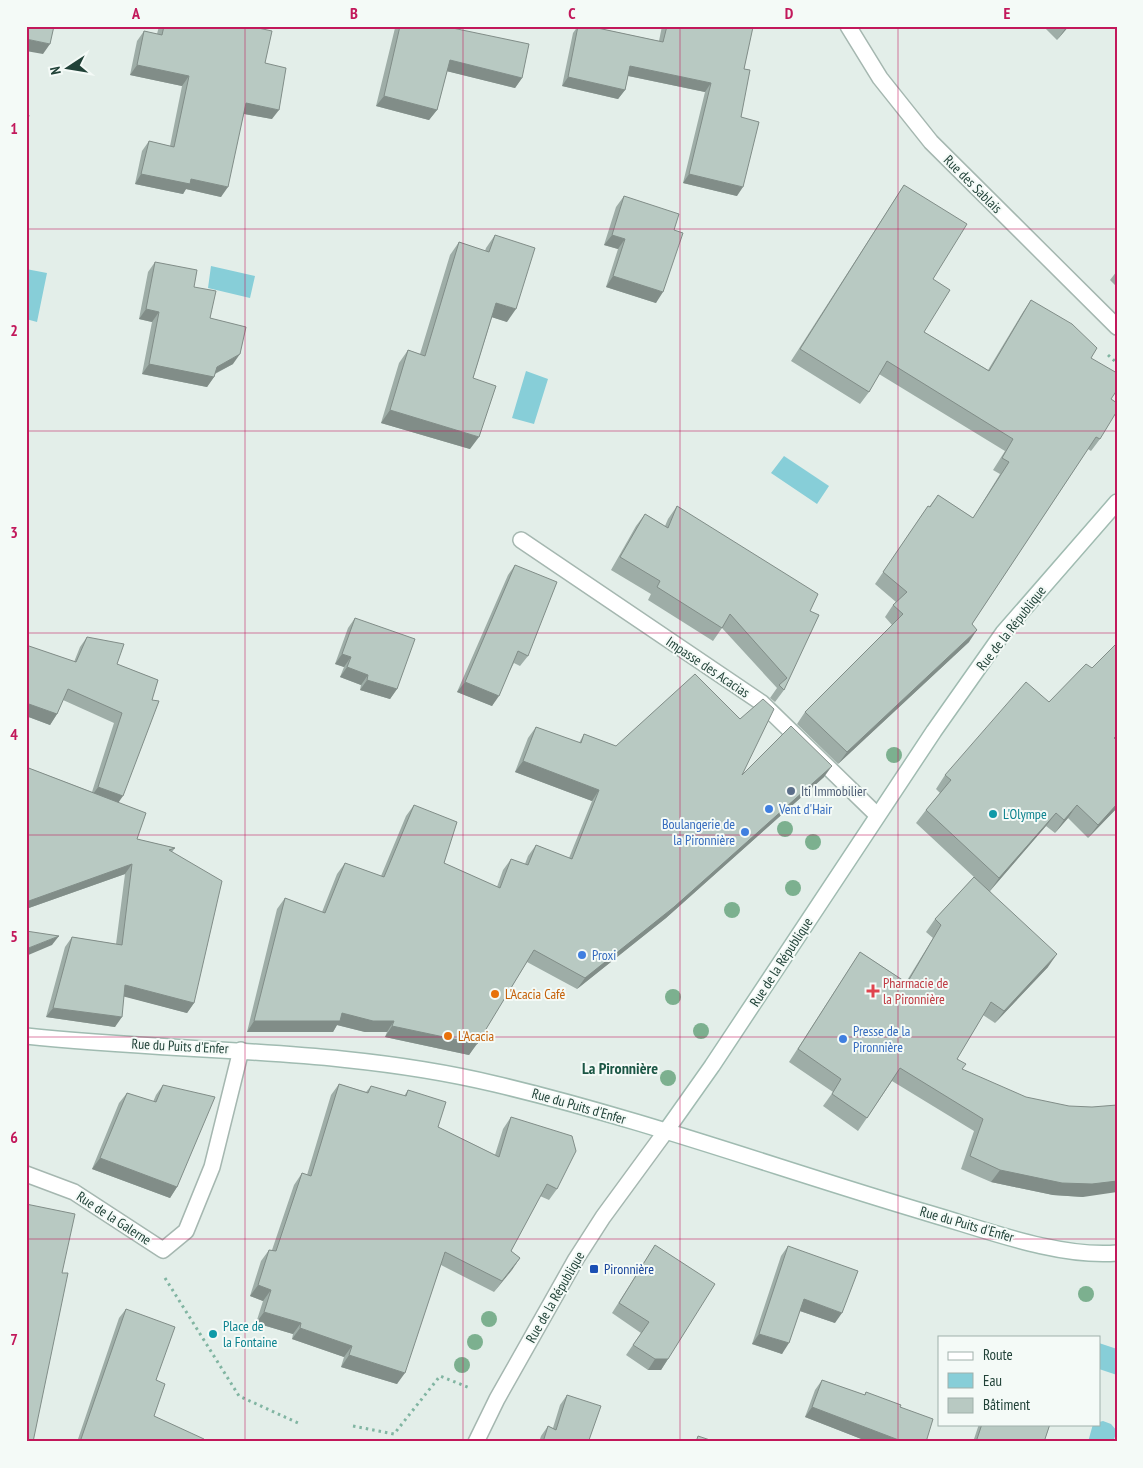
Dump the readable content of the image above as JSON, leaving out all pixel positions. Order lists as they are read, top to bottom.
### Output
{
  "streets": {
    "street": [
      "Rue des Sablais",
      "Rue de la République",
      "Impasse des Acacias",
      "Rue du Puits d'Enfer",
      "Rue de la Galerne"
    ]
  },
  "crossings": [
    ["Rue de la République", "Impasse des Acacias"],
    ["Rue de la République", "Rue du Puits d'Enfer"],
    ["Rue du Puits d'Enfer", "Rue de la Galerne"]
  ],
  "districts": ["La Pironnière"],
  "places": {
    "other": [
      "Iti Immobilier",
      "Vent d'Hair",
      "L'Olympe",
      "Boulangerie de la Pironnière",
      "Proxi",
      "L'Acacia Café",
      "L'Acacia",
      "Presse de la Pironnière",
      "Place de la Fontaine"
    ],
    "health": ["Pharmacie de la Pironnière"],
    "transit": ["Pironnière"]
  },
  "legend": ["Route", "Eau", "Bâtiment"],
  "north": "left",
  "grid": {
    "columns": [
      "A",
      "B",
      "C",
      "D",
      "E"
    ],
    "rows": [
      "1",
      "2",
      "3",
      "4",
      "5",
      "6",
      "7"
    ]
  }
}
